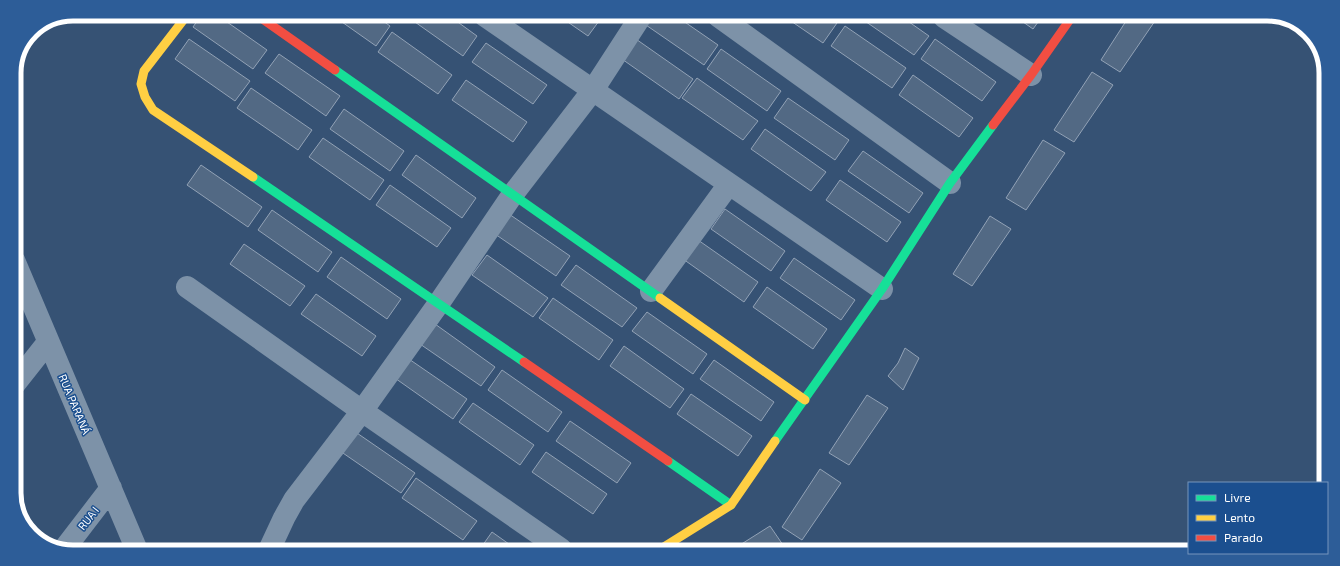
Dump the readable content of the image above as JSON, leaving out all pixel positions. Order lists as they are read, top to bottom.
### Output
{
  "streets": {
    "street": ["RUA PARANÁ", "RUA I"]
  },
  "crossings": [
    ["RUA PARANÁ", "RUA I"]
  ],
  "legend": ["Livre", "Lento", "Parado"]
}
